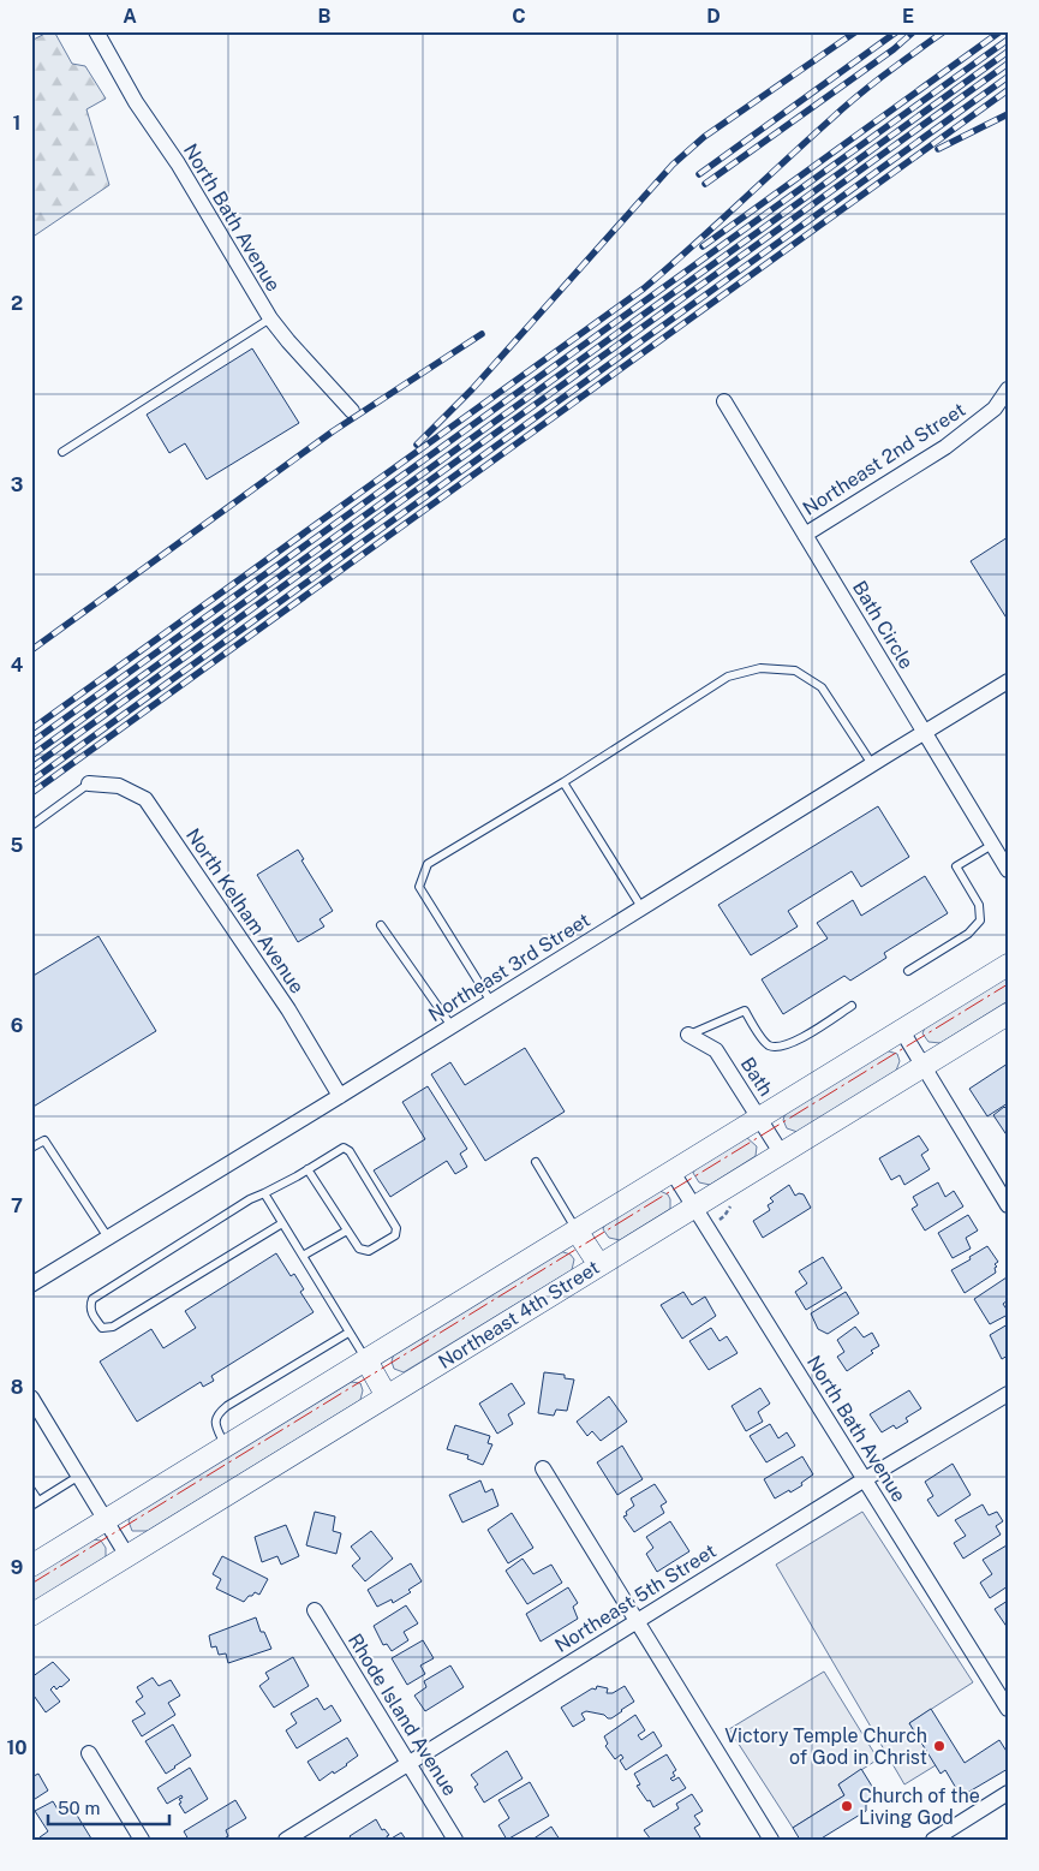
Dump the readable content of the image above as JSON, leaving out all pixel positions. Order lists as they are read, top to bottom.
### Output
{
  "streets": {
    "main road": ["Northeast 4th Street"],
    "street": [
      "North Bath Avenue",
      "Northeast 2nd Street",
      "Bath Circle",
      "North Kelham Avenue",
      "Northeast 3rd Street",
      "Bath",
      "Northeast 5th Street",
      "Rhode Island Avenue"
    ]
  },
  "crossings": [
    ["North Bath Avenue", "Northeast 4th Street"],
    ["North Bath Avenue", "Northeast 5th Street"],
    ["Northeast 2nd Street", "Bath Circle"],
    ["Bath Circle", "Northeast 3rd Street"],
    ["North Kelham Avenue", "Northeast 3rd Street"],
    ["Bath", "Northeast 4th Street"],
    ["Northeast 5th Street", "Rhode Island Avenue"]
  ],
  "places": ["Victory Temple Church of God in Christ", "Church of the Living God"],
  "scale_bar": "50 m",
  "grid": {
    "columns": [
      "A",
      "B",
      "C",
      "D",
      "E"
    ],
    "rows": [
      "1",
      "2",
      "3",
      "4",
      "5",
      "6",
      "7",
      "8",
      "9",
      "10"
    ]
  }
}
